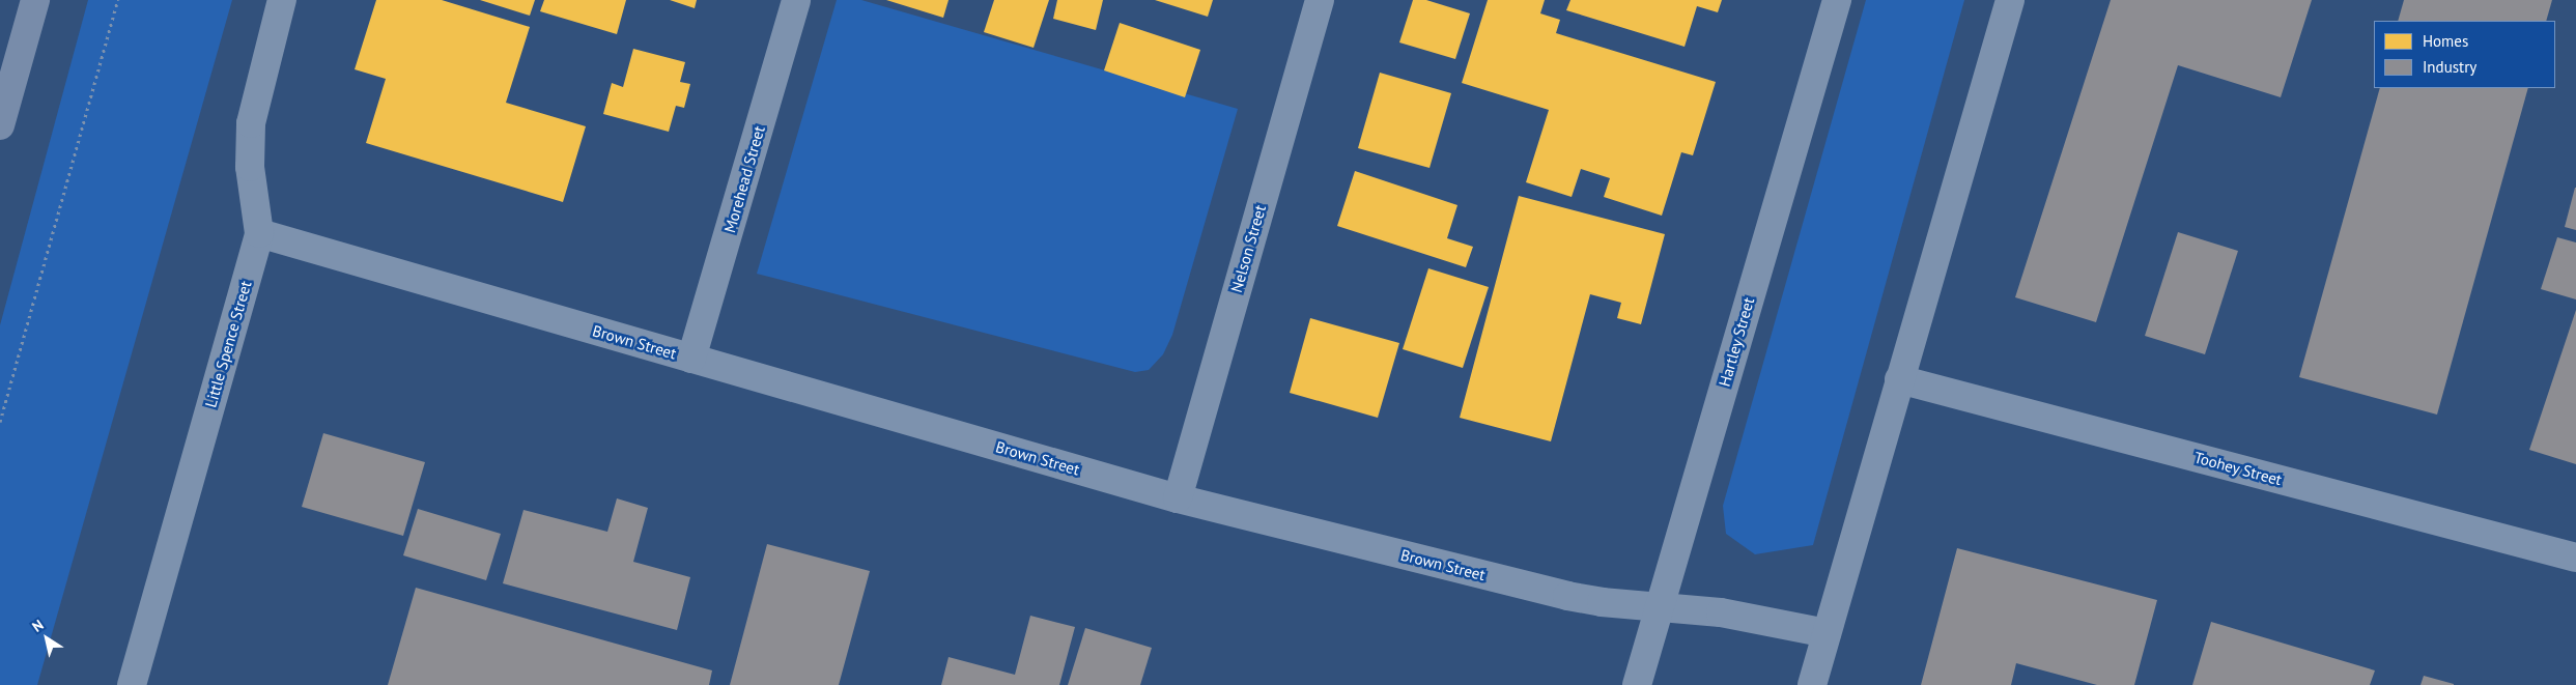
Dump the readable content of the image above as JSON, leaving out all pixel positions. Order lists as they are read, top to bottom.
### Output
{
  "streets": {
    "street": [
      "Morehead Street",
      "Nelson Street",
      "Brown Street",
      "Hartley Street",
      "Little Spence Street",
      "Toohey Street"
    ]
  },
  "crossings": [
    ["Morehead Street", "Brown Street"],
    ["Nelson Street", "Brown Street"],
    ["Brown Street", "Hartley Street"],
    ["Brown Street", "Little Spence Street"]
  ],
  "legend": ["Homes", "Industry"],
  "north": "top left"
}
